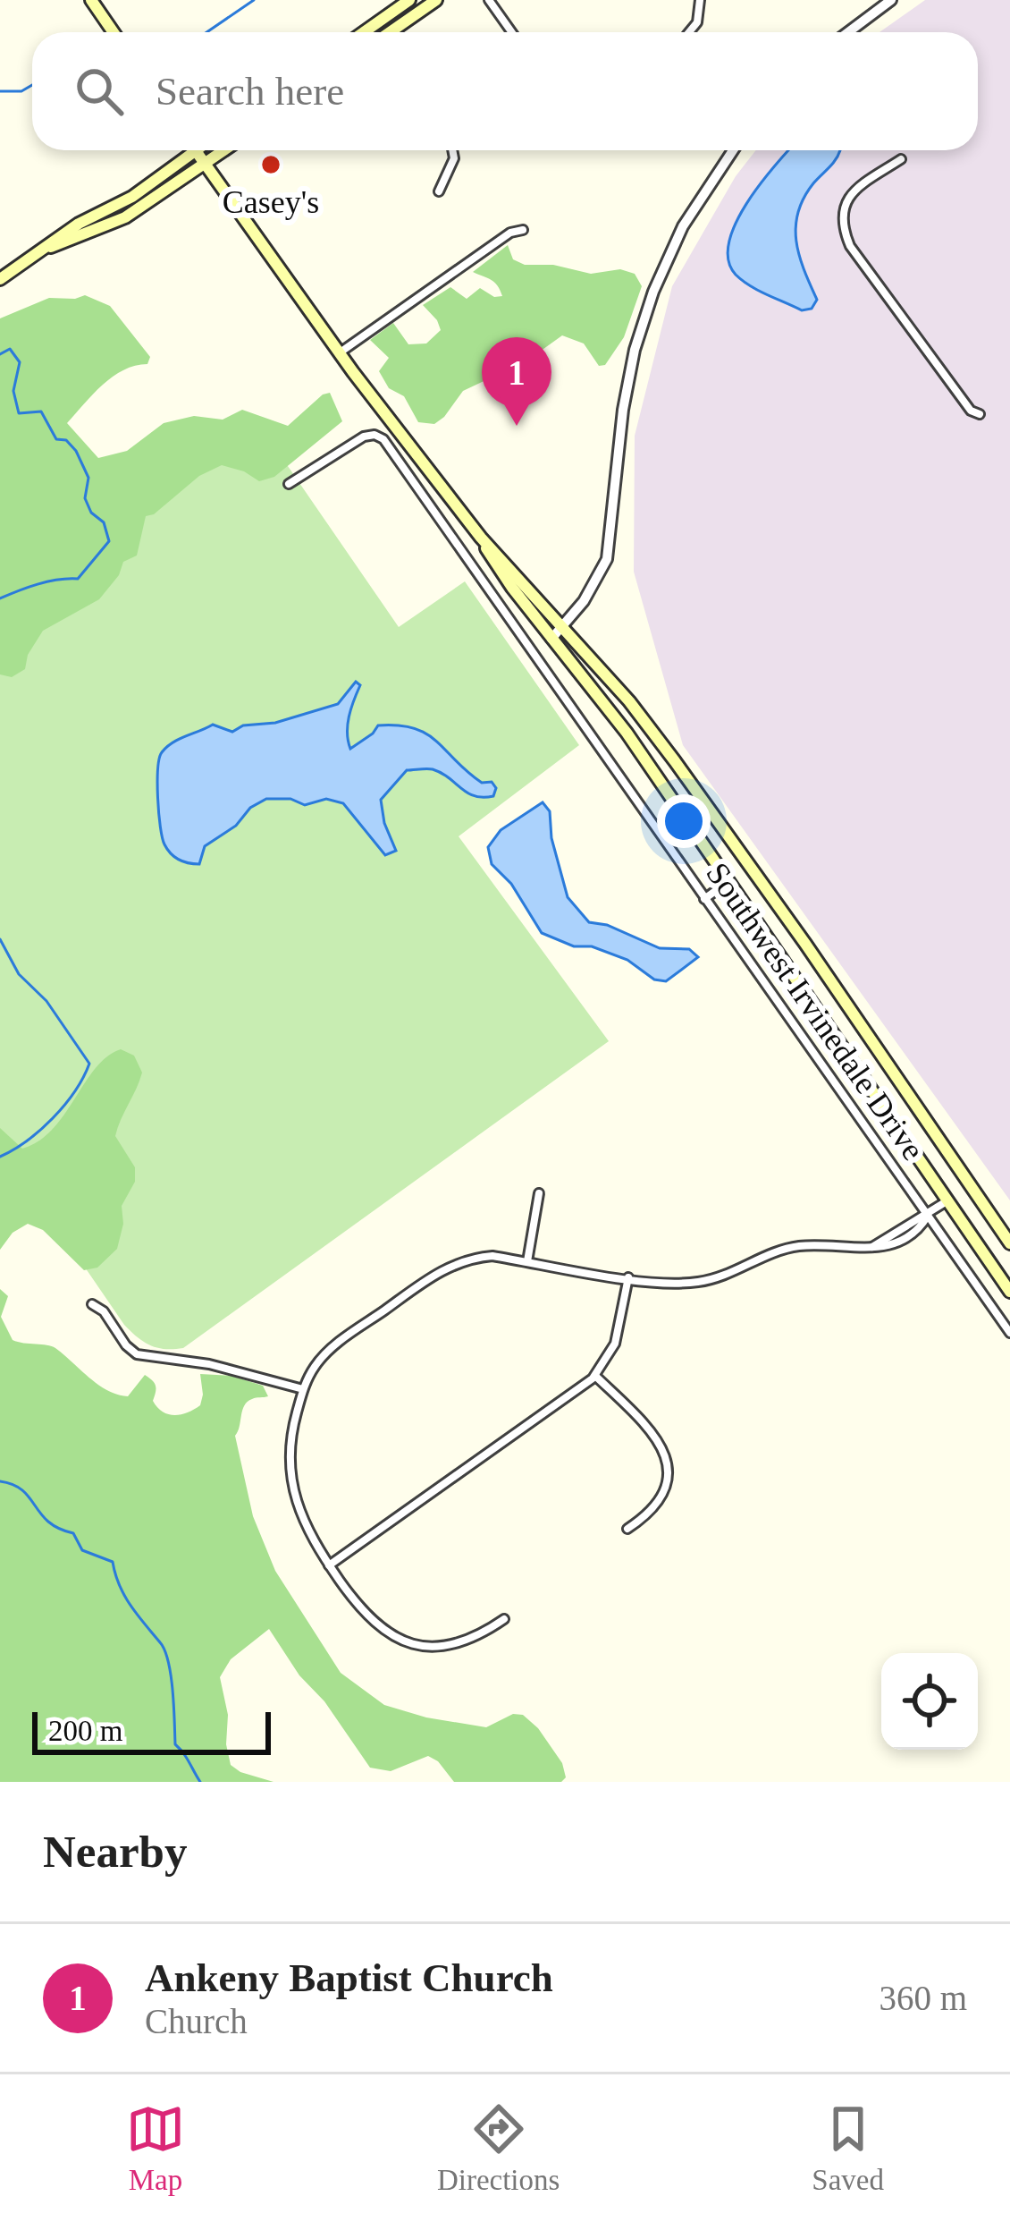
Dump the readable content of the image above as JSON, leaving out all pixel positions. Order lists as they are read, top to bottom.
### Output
{
  "streets": {
    "main road": ["Southwest Irvinedale Drive"]
  },
  "places": ["Casey's"],
  "scale_bar": "200 m",
  "page": {
    "search": "Search here",
    "pins": "1",
    "scale": "200 m",
    "heading": "Nearby",
    "list": [
      {
        "mark": "1",
        "name": "Ankeny Baptist Church",
        "note": "Church",
        "value": "360 m"
      }
    ],
    "nav": ["Map", "Directions", "Saved"]
  }
}
